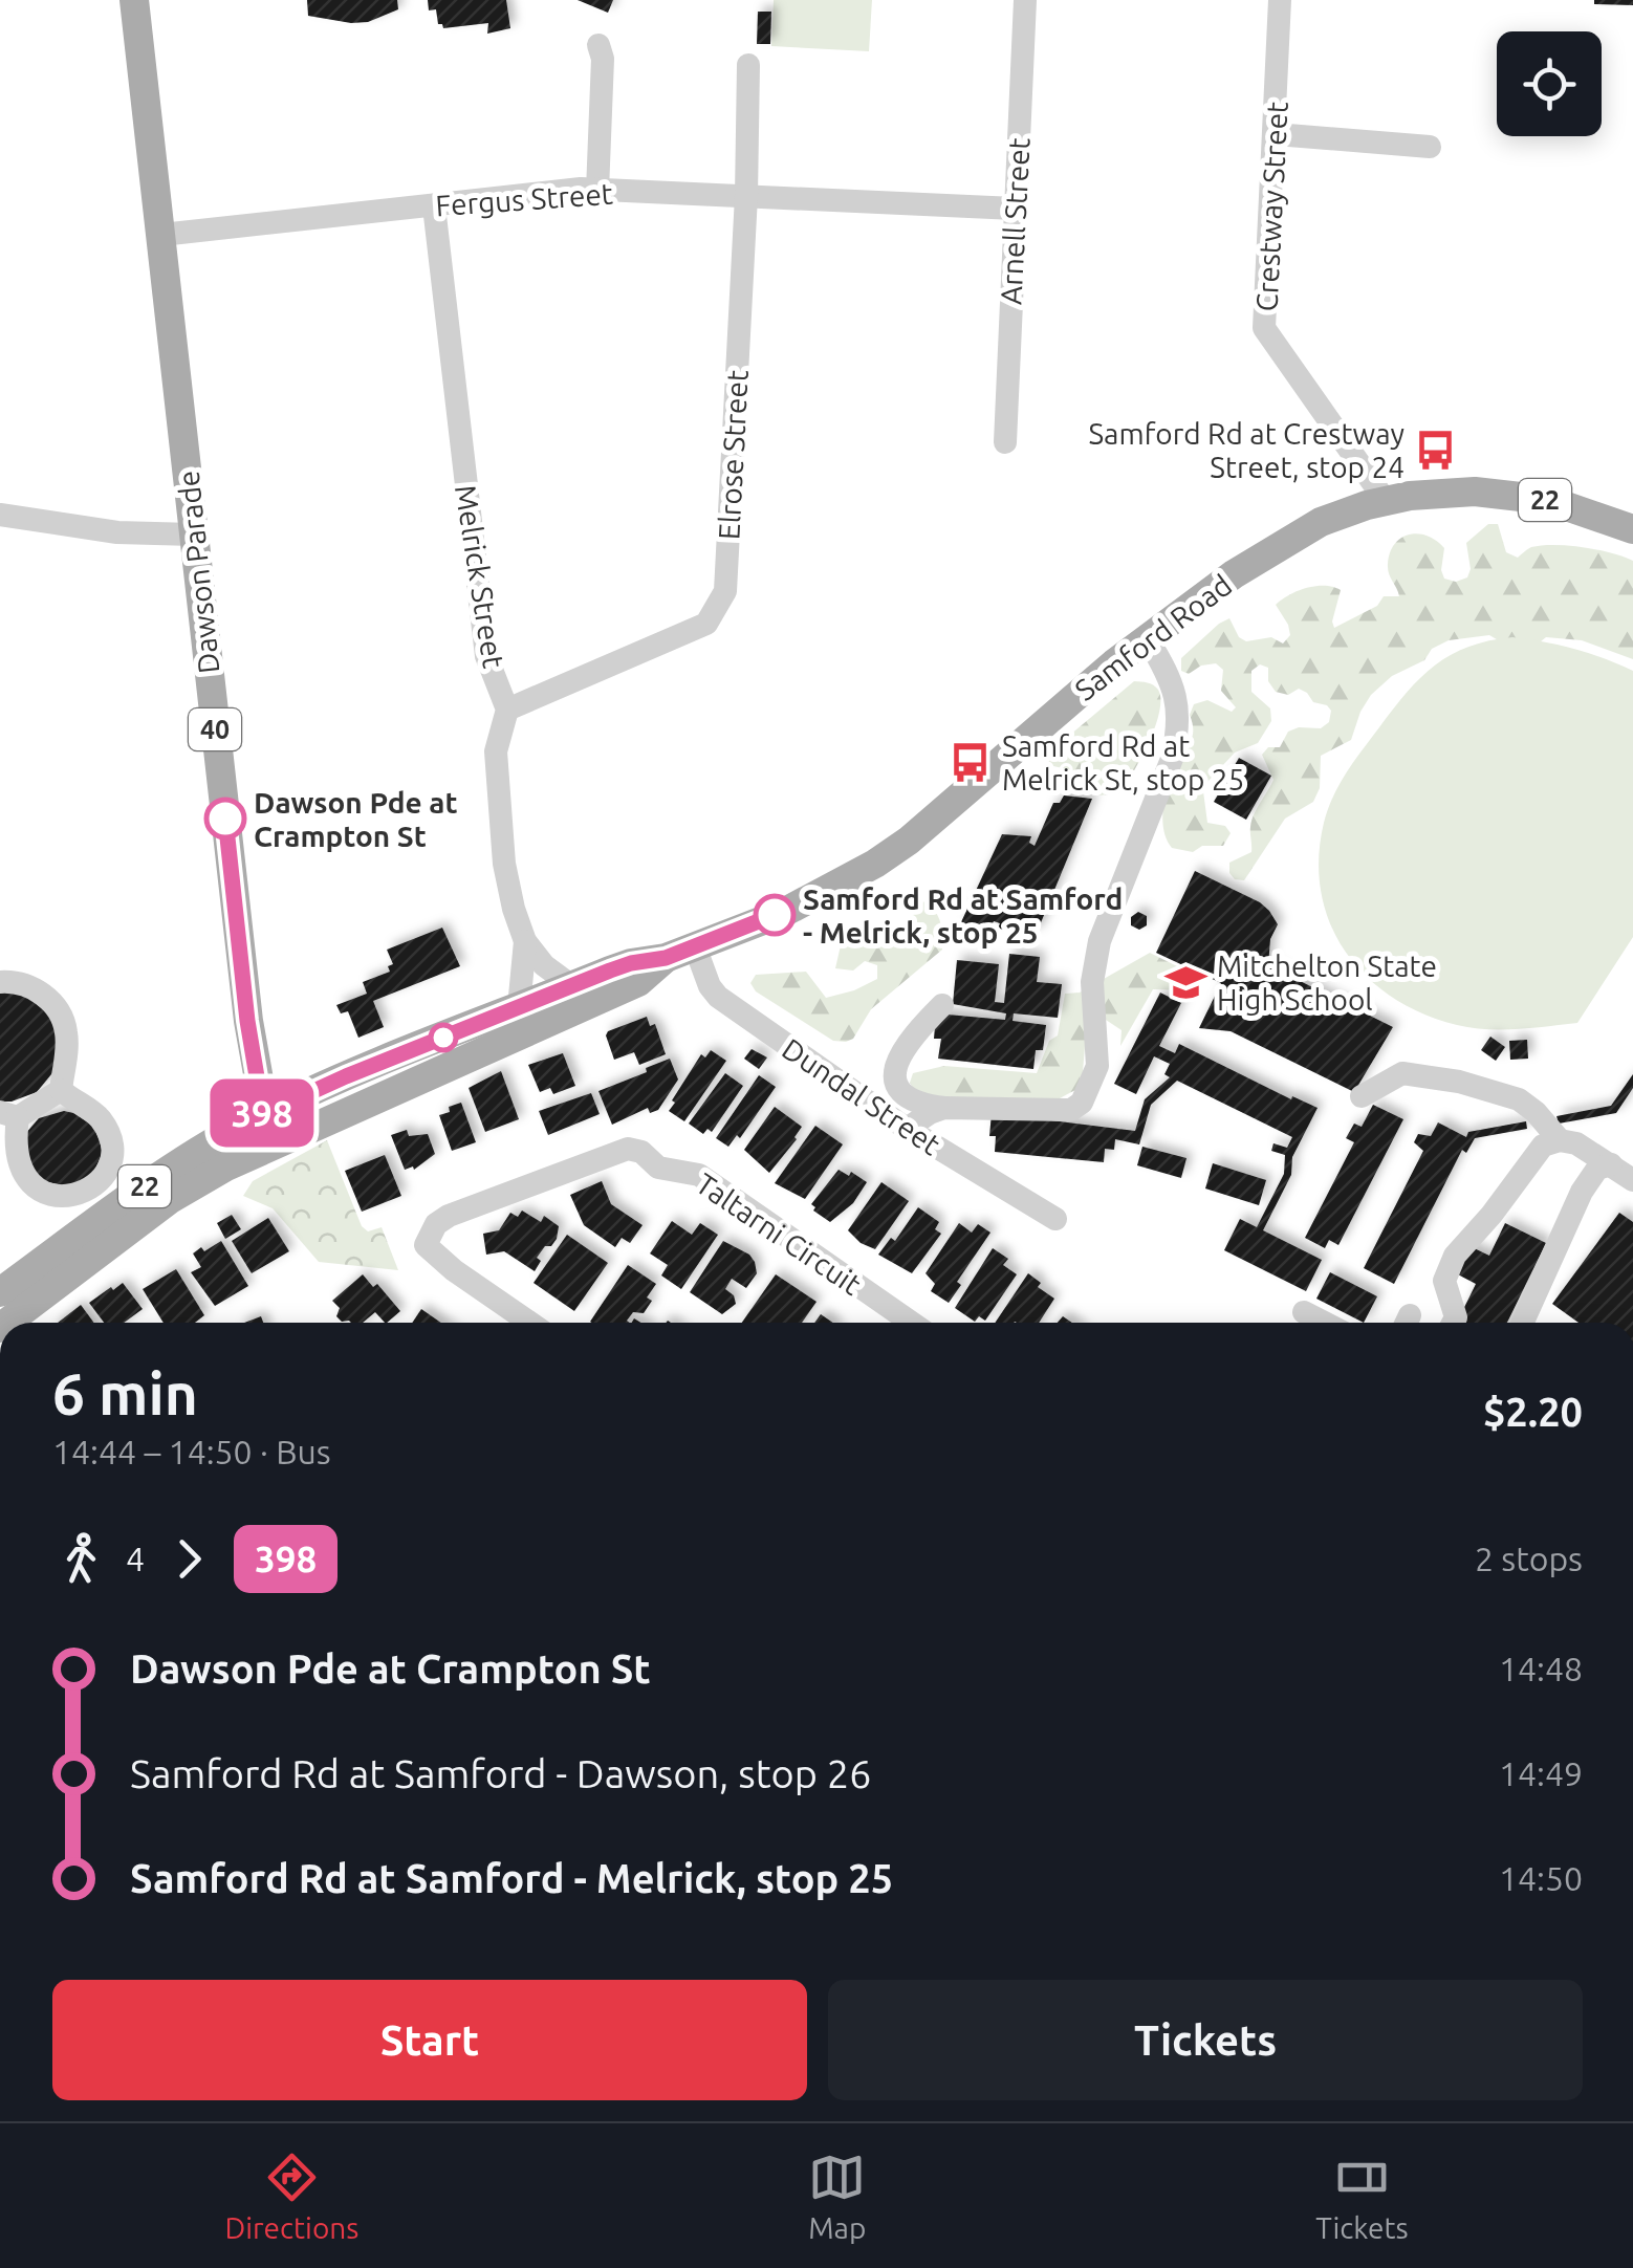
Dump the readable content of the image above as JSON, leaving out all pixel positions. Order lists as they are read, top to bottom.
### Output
{
  "streets": {
    "main road": [
      "22",
      "Dawson Parade",
      "Samford Road",
      "40"
    ],
    "street": [
      "Fergus Street",
      "Crestway Street",
      "Arnell Street",
      "Elrose Street",
      "Melrick Street",
      "Dundal Street",
      "Taltarni Circuit"
    ]
  },
  "crossings": [
    ["Fergus Street", "Arnell Street"],
    ["Fergus Street", "Elrose Street"],
    ["Fergus Street", "Dawson Parade"],
    ["Fergus Street", "Melrick Street"],
    ["Crestway Street", "Samford Road"],
    ["Elrose Street", "Melrick Street"],
    ["Dawson Parade", "Samford Road"],
    ["Melrick Street", "Samford Road"],
    ["Samford Road", "Dundal Street"]
  ],
  "places": {
    "bus stop": ["Samford Rd at Crestway Street, stop 24", "Samford Rd at Melrick St, stop 25"],
    "other": ["Dawson Pde at Crampton St", "Samford Rd at Samford - Melrick, stop 25"],
    "school or university": ["Mitchelton State High School"]
  },
  "lines": ["bus line 398"],
  "page": {
    "on_map": "398",
    "heading": ["6 min", "14:44 – 14:50 · Bus", "$2.20"],
    "legs": ["4", "398", "2 stops"],
    "list": [
      {
        "name": "Dawson Pde at Crampton St",
        "value": "14:48"
      },
      {
        "name": "Samford Rd at Samford - Dawson, stop 26",
        "value": "14:49"
      },
      {
        "name": "Samford Rd at Samford - Melrick, stop 25",
        "value": "14:50"
      }
    ],
    "buttons": ["Start", "Tickets"],
    "tabs": ["Directions", "Map", "Tickets"]
  }
}
